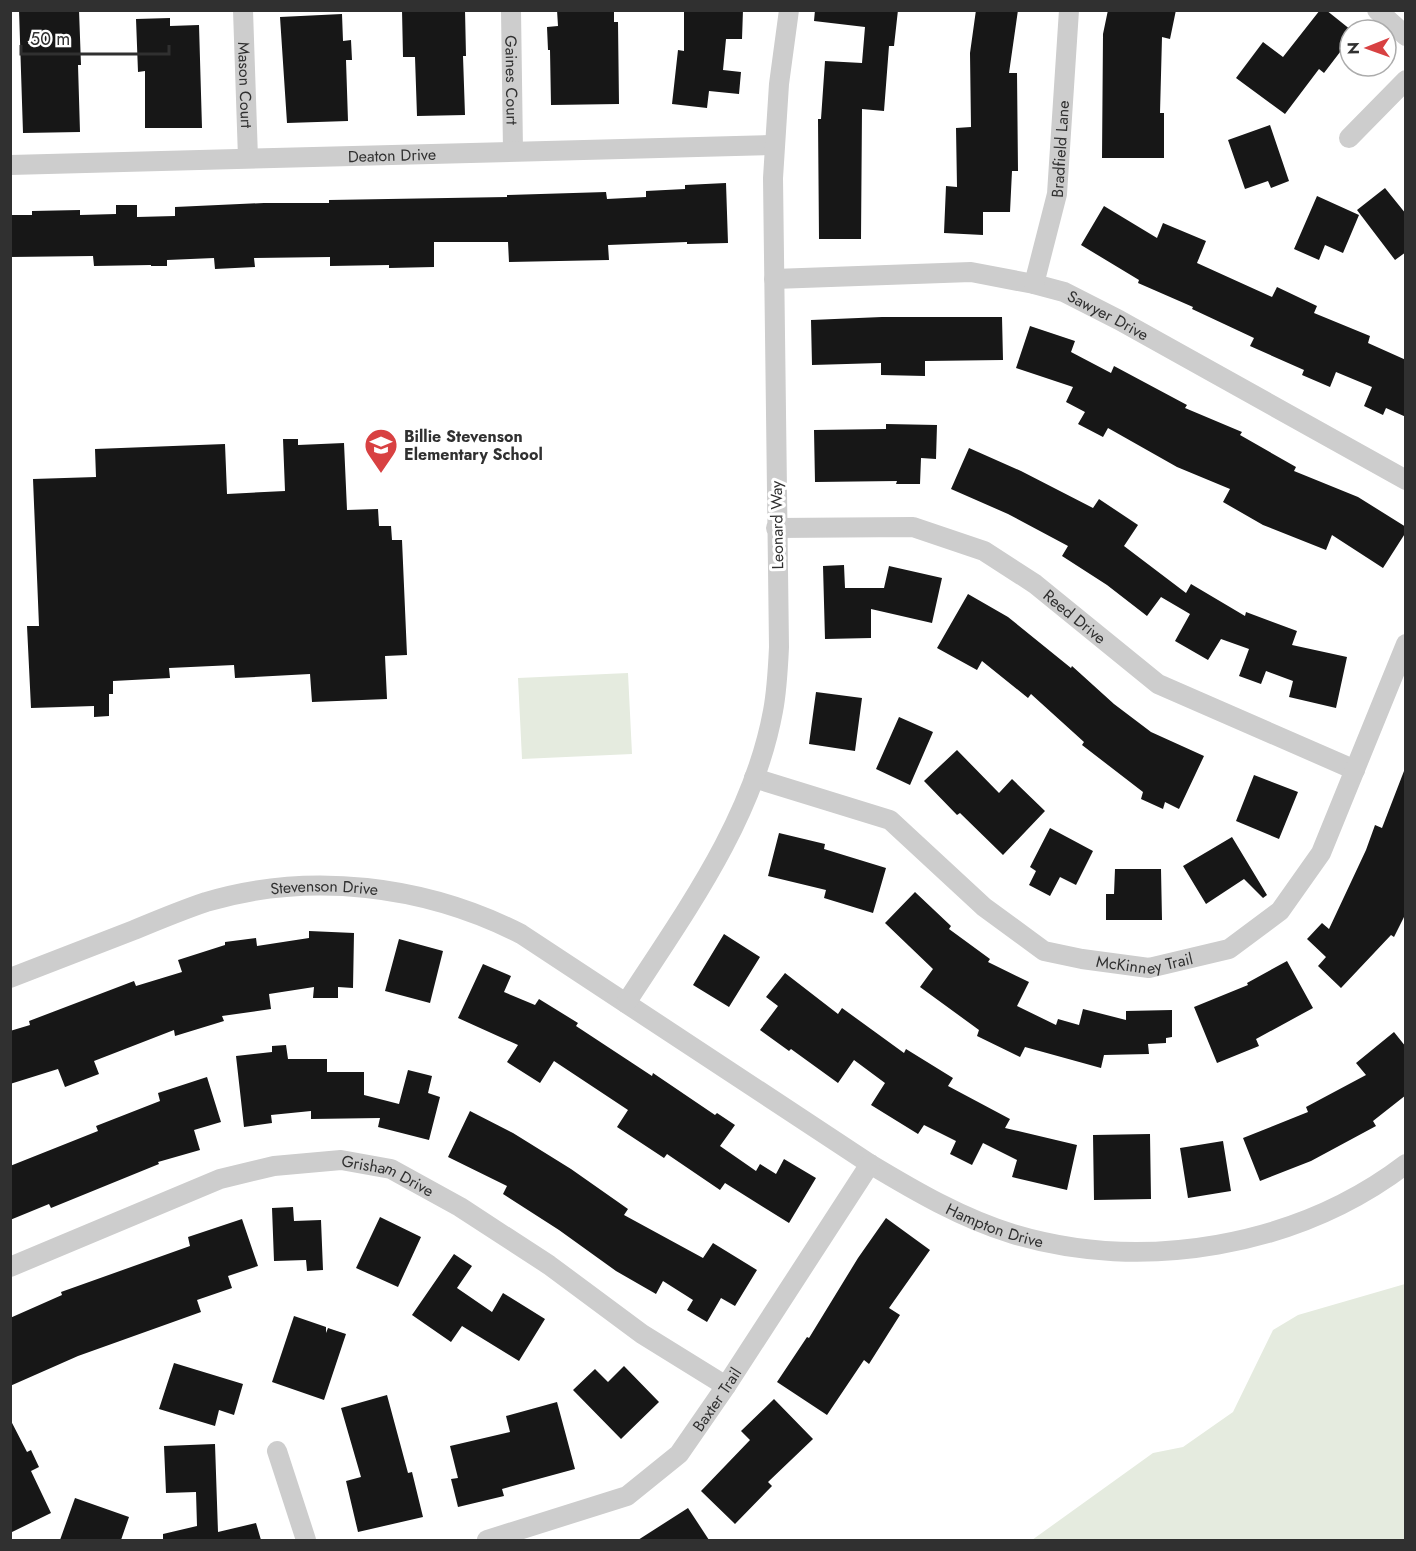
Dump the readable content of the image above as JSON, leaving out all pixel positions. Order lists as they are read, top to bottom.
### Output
{
  "streets": {
    "street": [
      "Gaines Court",
      "Mason Court",
      "Bradfield Lane",
      "Deaton Drive",
      "Sawyer Drive",
      "Leonard Way",
      "Reed Drive",
      "Stevenson Drive",
      "McKinney Trail",
      "Grisham Drive",
      "Hampton Drive",
      "Baxter Trail"
    ]
  },
  "crossings": [
    ["Gaines Court", "Deaton Drive"],
    ["Mason Court", "Deaton Drive"],
    ["Bradfield Lane", "Sawyer Drive"],
    ["Deaton Drive", "Leonard Way"],
    ["Sawyer Drive", "Leonard Way"],
    ["Leonard Way", "Reed Drive"],
    ["Leonard Way", "Stevenson Drive"],
    ["Leonard Way", "McKinney Trail"],
    ["Leonard Way", "Hampton Drive"],
    ["Reed Drive", "McKinney Trail"],
    ["Stevenson Drive", "Hampton Drive"],
    ["Grisham Drive", "Baxter Trail"],
    ["Hampton Drive", "Baxter Trail"]
  ],
  "places": {
    "school or university": ["Billie Stevenson Elementary School"]
  },
  "scale_bar": "50 m",
  "north": "left"
}
